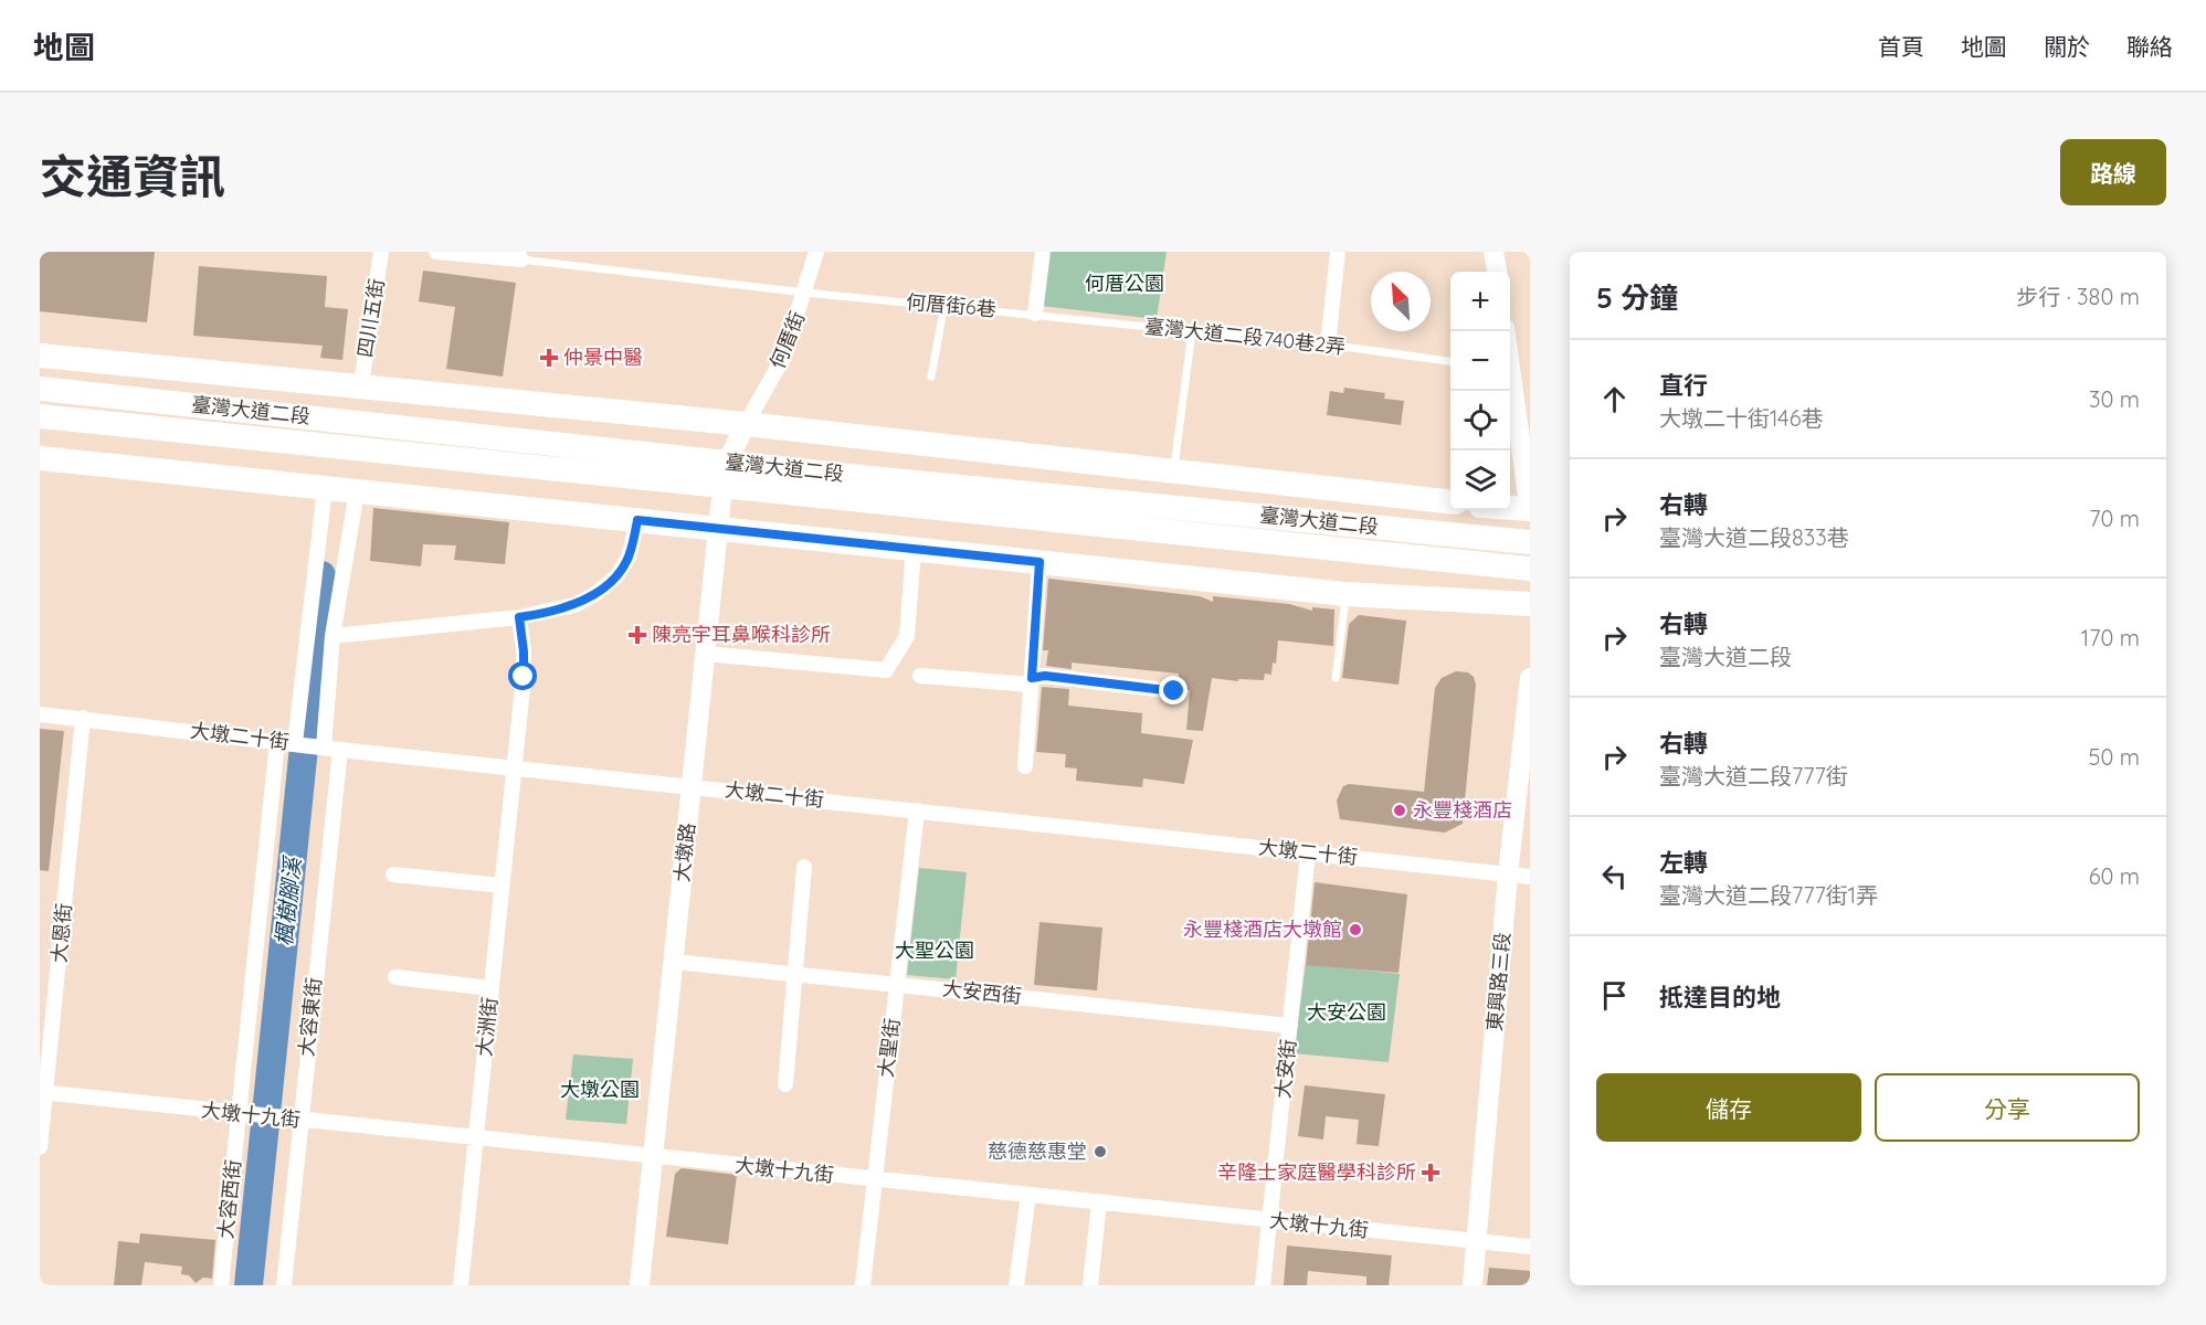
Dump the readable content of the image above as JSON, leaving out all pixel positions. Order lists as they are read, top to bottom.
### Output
{
  "streets": {
    "main road": ["臺灣大道二段"],
    "street": [
      "四川五街",
      "何厝街",
      "大墩二十街",
      "大墩路",
      "大恩街",
      "東興路三段",
      "大安西街",
      "大容東街",
      "大洲街",
      "大聖街",
      "大安街",
      "大墩十九街",
      "大容西街"
    ],
    "lane": ["何厝街6巷", "臺灣大道二段740巷2弄"]
  },
  "crossings": [
    ["何厝街6巷", "臺灣大道二段740巷2弄"],
    ["何厝街6巷", "何厝街"],
    ["四川五街", "臺灣大道二段"],
    ["何厝街", "臺灣大道二段"],
    ["何厝街", "大墩路"],
    ["臺灣大道二段", "大墩路"],
    ["大墩二十街", "大墩路"],
    ["大墩二十街", "大恩街"],
    ["大墩二十街", "東興路三段"],
    ["大墩二十街", "大容東街"],
    ["大墩二十街", "大洲街"],
    ["大墩二十街", "大聖街"],
    ["大墩二十街", "大安街"],
    ["大墩路", "大安西街"],
    ["大墩路", "大墩十九街"],
    ["大恩街", "大墩十九街"],
    ["東興路三段", "大墩十九街"],
    ["大安西街", "大聖街"],
    ["大安西街", "大安街"],
    ["大容東街", "大墩十九街"],
    ["大洲街", "大墩十九街"],
    ["大聖街", "大墩十九街"],
    ["大安街", "大墩十九街"],
    ["大墩十九街", "大容西街"]
  ],
  "water": ["楓樹腳溪"],
  "parks": [
    "何厝公園",
    "大聖公園",
    "大安公園",
    "大墩公園"
  ],
  "places": {
    "health": ["仲景中醫", "陳亮宇耳鼻喉科診所", "辛隆士家庭醫學科診所"],
    "other": ["永豐棧酒店", "永豐棧酒店大墩館", "慈德慈惠堂"]
  },
  "north": "top left",
  "page": {
    "header": "地圖",
    "nav": [
      "首頁",
      "地圖",
      "關於",
      "聯絡"
    ],
    "title": "交通資訊",
    "buttons": [
      "路線",
      ["儲存", "分享"]
    ],
    "heading": ["5 分鐘", "步行 · 380 m"],
    "map_buttons": ["+", "−"],
    "list": [
      ["直行", "大墩二十街146巷", "30 m"],
      ["右轉", "臺灣大道二段833巷", "70 m"],
      ["右轉", "臺灣大道二段", "170 m"],
      ["右轉", "臺灣大道二段777街", "50 m"],
      ["左轉", "臺灣大道二段777街1弄", "60 m"],
      "抵達目的地"
    ]
  }
}
